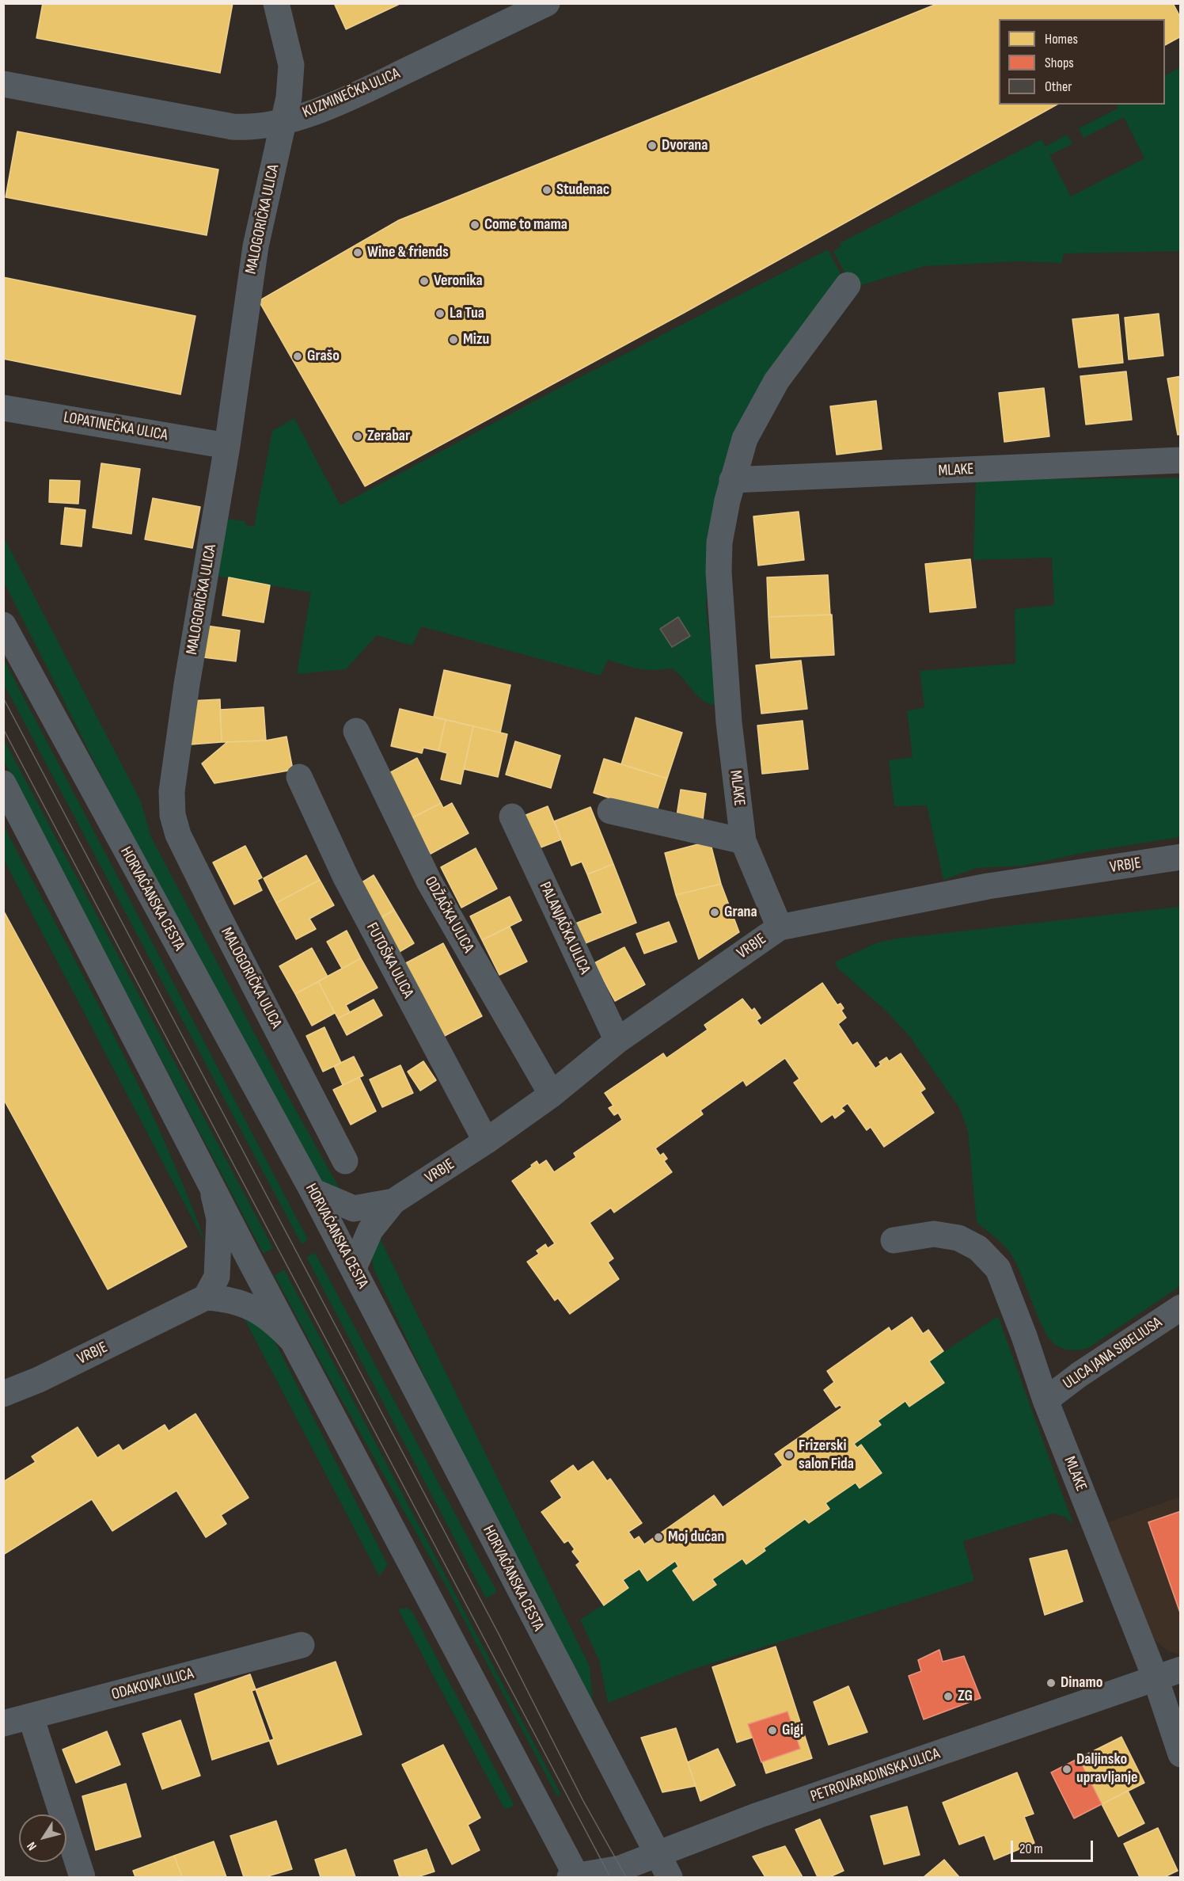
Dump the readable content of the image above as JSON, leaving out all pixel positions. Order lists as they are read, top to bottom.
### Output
{
  "streets": {
    "street": [
      "KUZMINEČKA ULICA",
      "MALOGORIČKA ULICA",
      "LOPATINEČKA ULICA",
      "MLAKE",
      "VRBJE",
      "HORVAĆANSKA CESTA",
      "ODŽAČKA ULICA",
      "PALANJAČKA ULICA",
      "FUTOŠKA ULICA",
      "ULICA JANA SIBELIUSA",
      "ODAKOVA ULICA",
      "PETROVARADINSKA ULICA"
    ]
  },
  "crossings": [
    ["KUZMINEČKA ULICA", "MALOGORIČKA ULICA"],
    ["MALOGORIČKA ULICA", "LOPATINEČKA ULICA"],
    ["MLAKE", "VRBJE"],
    ["MLAKE", "ULICA JANA SIBELIUSA"],
    ["MLAKE", "PETROVARADINSKA ULICA"],
    ["VRBJE", "HORVAĆANSKA CESTA"],
    ["VRBJE", "ODŽAČKA ULICA"],
    ["VRBJE", "PALANJAČKA ULICA"],
    ["VRBJE", "FUTOŠKA ULICA"],
    ["HORVAĆANSKA CESTA", "PETROVARADINSKA ULICA"]
  ],
  "places": [
    "Dvorana",
    "Studenac",
    "Come to mama",
    "Wine & friends",
    "Veronika",
    "La Tua",
    "Mizu",
    "Grašo",
    "Zerabar",
    "Grana",
    "Frizerski salon Fida",
    "Moj dućan",
    "Dinamo",
    "ZG",
    "Gigi",
    "Daljinsko upravljanje"
  ],
  "legend": ["Homes", "Shops", "Other"],
  "scale_bar": "20 m",
  "north": "bottom left"
}
